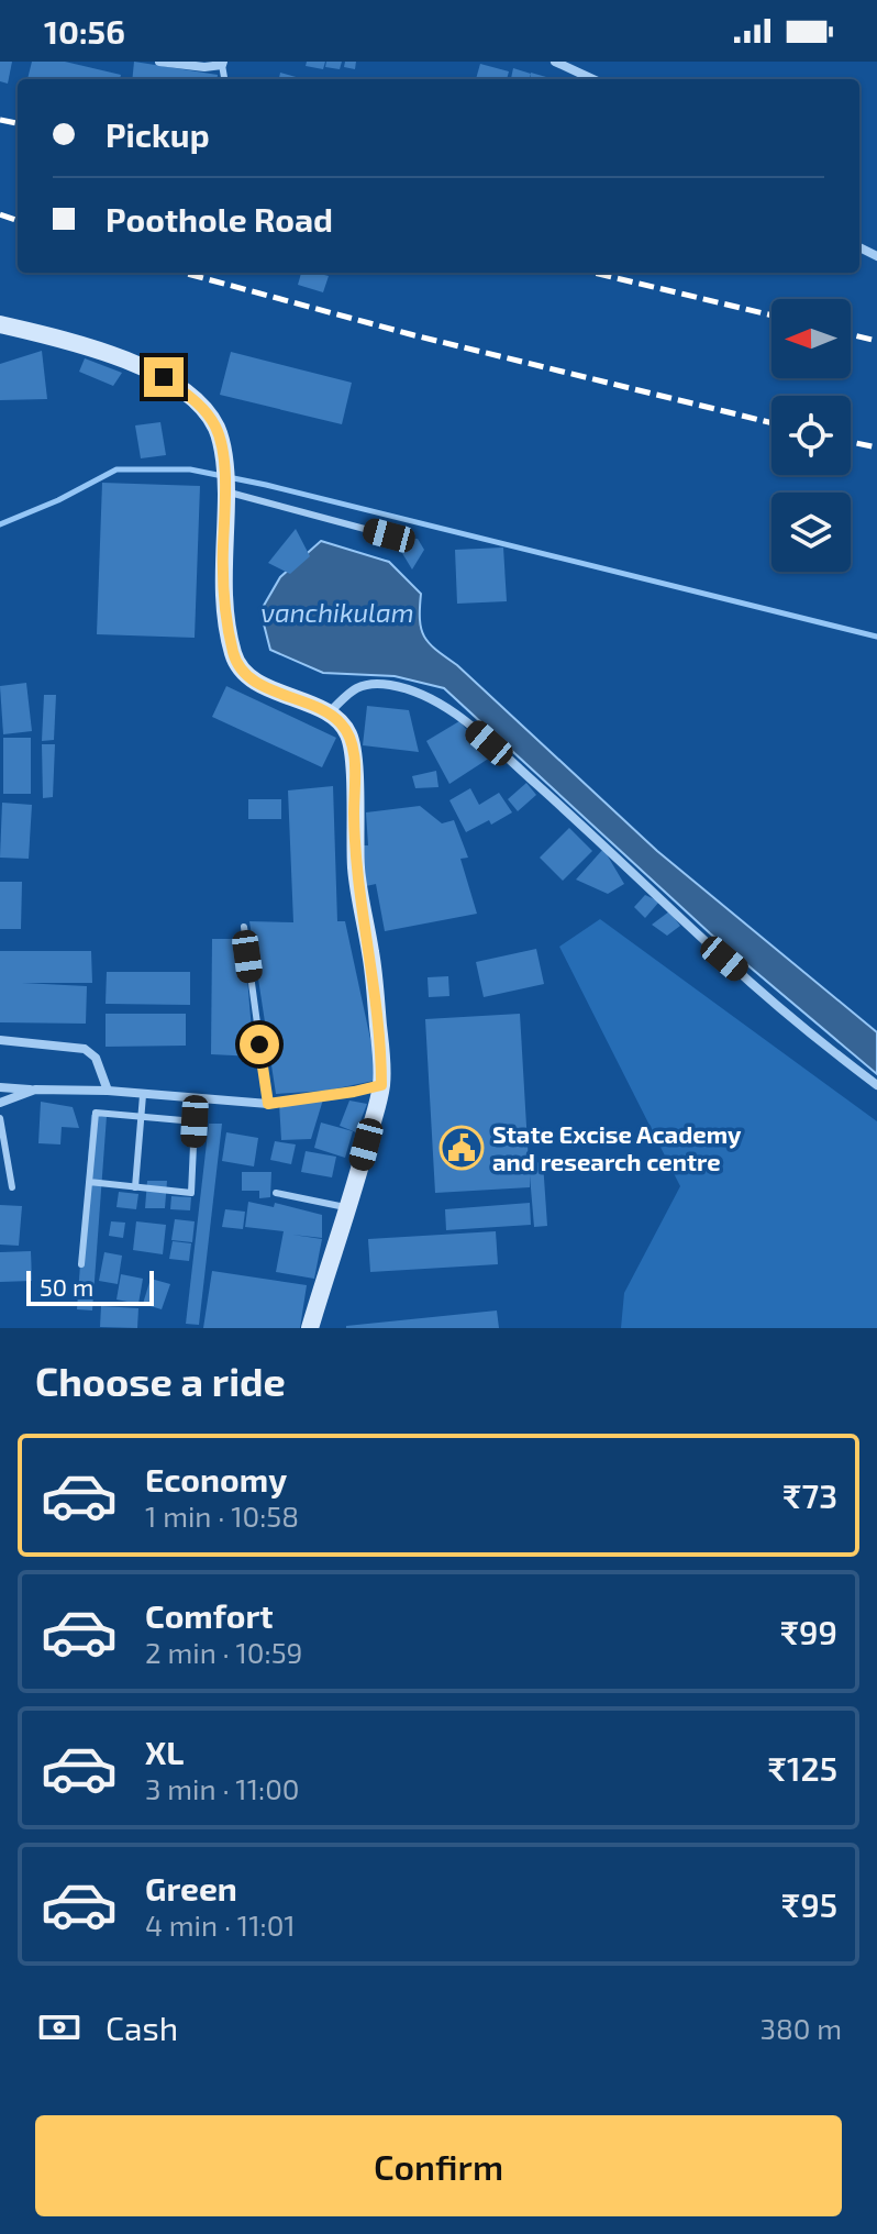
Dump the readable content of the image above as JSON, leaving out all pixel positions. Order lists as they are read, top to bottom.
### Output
{
  "water": ["vanchikulam"],
  "places": {
    "public building": ["State Excise Academy and research centre"]
  },
  "scale_bar": "50 m",
  "north": "left",
  "page": {
    "status": "10:56",
    "banner": ["Pickup", "Poothole Road"],
    "scale": "50 m",
    "heading": "Choose a ride",
    "list": [
      {
        "name": "Economy",
        "note": "1 min · 10:58",
        "value": "₹73"
      },
      {
        "name": "Comfort",
        "note": "2 min · 10:59",
        "value": "₹99"
      },
      {
        "name": "XL",
        "note": "3 min · 11:00",
        "value": "₹125"
      },
      {
        "name": "Green",
        "note": "4 min · 11:01",
        "value": "₹95"
      }
    ],
    "pay": ["Cash", "380 m"],
    "buttons": "Confirm"
  }
}
